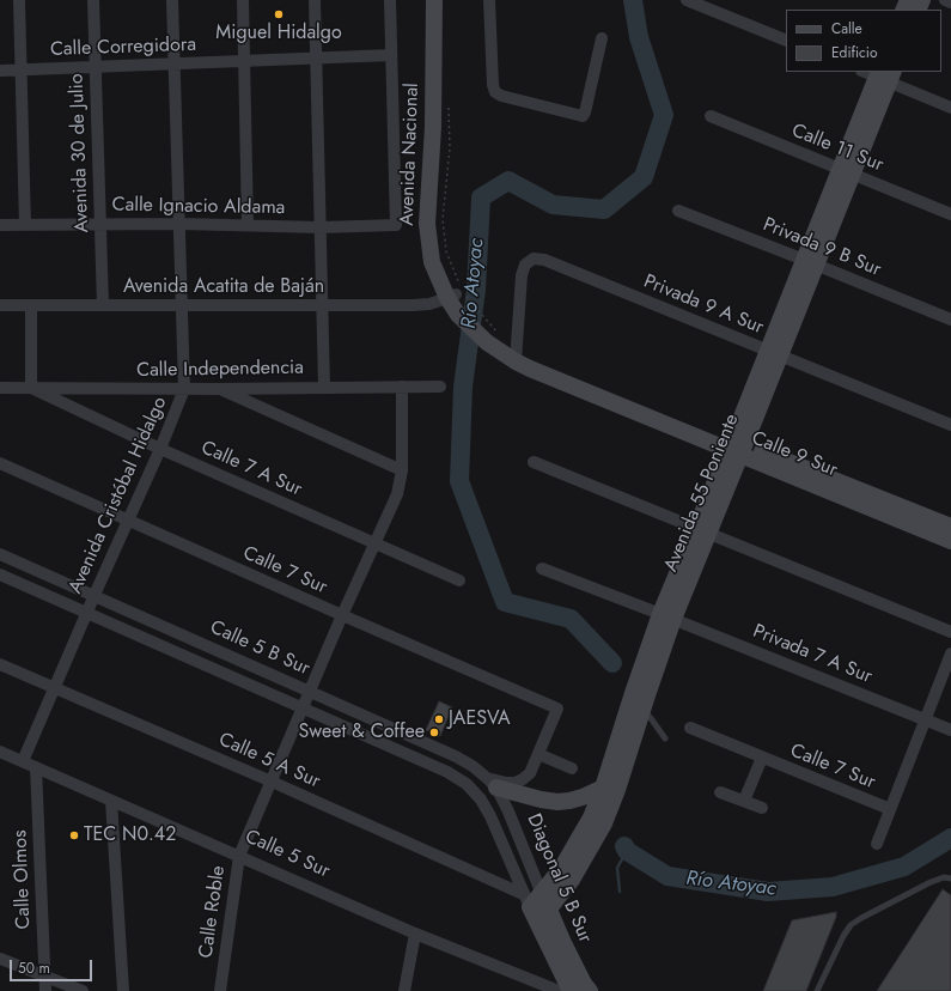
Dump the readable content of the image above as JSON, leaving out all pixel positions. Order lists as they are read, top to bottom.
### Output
{
  "streets": {
    "main road": [
      "Avenida Nacional",
      "Calle 9 Sur",
      "Avenida 55 Poniente",
      "Diagonal 5 B Sur"
    ],
    "street": [
      "Calle Corregidora",
      "Calle 11 Sur",
      "Avenida 30 de Julio",
      "Calle Ignacio Aldama",
      "Privada 9 B Sur",
      "Avenida Acatita de Baján",
      "Privada 9 A Sur",
      "Calle Independencia",
      "Calle 7 A Sur",
      "Avenida Cristóbal Hidalgo",
      "Calle 7 Sur",
      "Calle 5 B Sur",
      "Privada 7 A Sur",
      "Calle 5 A Sur",
      "Calle 5 Sur",
      "Calle Olmos",
      "Calle Roble"
    ]
  },
  "crossings": [
    ["Calle Corregidora", "Avenida 30 de Julio"],
    ["Calle Corregidora", "Calle Ignacio Aldama"],
    ["Calle Corregidora", "Avenida Cristóbal Hidalgo"],
    ["Calle 11 Sur", "Avenida 55 Poniente"],
    ["Avenida 30 de Julio", "Calle Ignacio Aldama"],
    ["Avenida 30 de Julio", "Avenida Acatita de Baján"],
    ["Avenida Nacional", "Avenida Acatita de Baján"],
    ["Avenida Nacional", "Privada 9 A Sur"],
    ["Avenida Nacional", "Calle 9 Sur"],
    ["Calle Ignacio Aldama", "Avenida Cristóbal Hidalgo"],
    ["Privada 9 B Sur", "Avenida 55 Poniente"],
    ["Avenida Acatita de Baján", "Avenida Cristóbal Hidalgo"],
    ["Privada 9 A Sur", "Calle 9 Sur"],
    ["Privada 9 A Sur", "Avenida 55 Poniente"],
    ["Calle Independencia", "Calle 7 A Sur"],
    ["Calle Independencia", "Avenida Cristóbal Hidalgo"],
    ["Calle Independencia", "Calle Roble"],
    ["Calle 9 Sur", "Avenida 55 Poniente"],
    ["Calle 7 A Sur", "Avenida Cristóbal Hidalgo"],
    ["Calle 7 A Sur", "Calle Roble"],
    ["Avenida 55 Poniente", "Privada 7 A Sur"],
    ["Avenida 55 Poniente", "Calle 5 A Sur"],
    ["Avenida 55 Poniente", "Diagonal 5 B Sur"],
    ["Avenida Cristóbal Hidalgo", "Calle 7 Sur"],
    ["Avenida Cristóbal Hidalgo", "Calle 5 B Sur"],
    ["Avenida Cristóbal Hidalgo", "Calle 5 A Sur"],
    ["Avenida Cristóbal Hidalgo", "Calle 5 Sur"],
    ["Calle 7 Sur", "Calle Roble"],
    ["Calle 5 B Sur", "Diagonal 5 B Sur"],
    ["Calle 5 B Sur", "Calle Roble"],
    ["Calle 5 A Sur", "Diagonal 5 B Sur"],
    ["Calle 5 A Sur", "Calle Roble"],
    ["Calle 5 Sur", "Calle Olmos"],
    ["Calle 5 Sur", "Calle Roble"]
  ],
  "water": ["Río Atoyac"],
  "places": [
    "Miguel Hidalgo",
    "JAESVA",
    "Sweet & Coffee",
    "TEC N0.42"
  ],
  "legend": ["Calle", "Edificio"],
  "scale_bar": "50 m"
}
